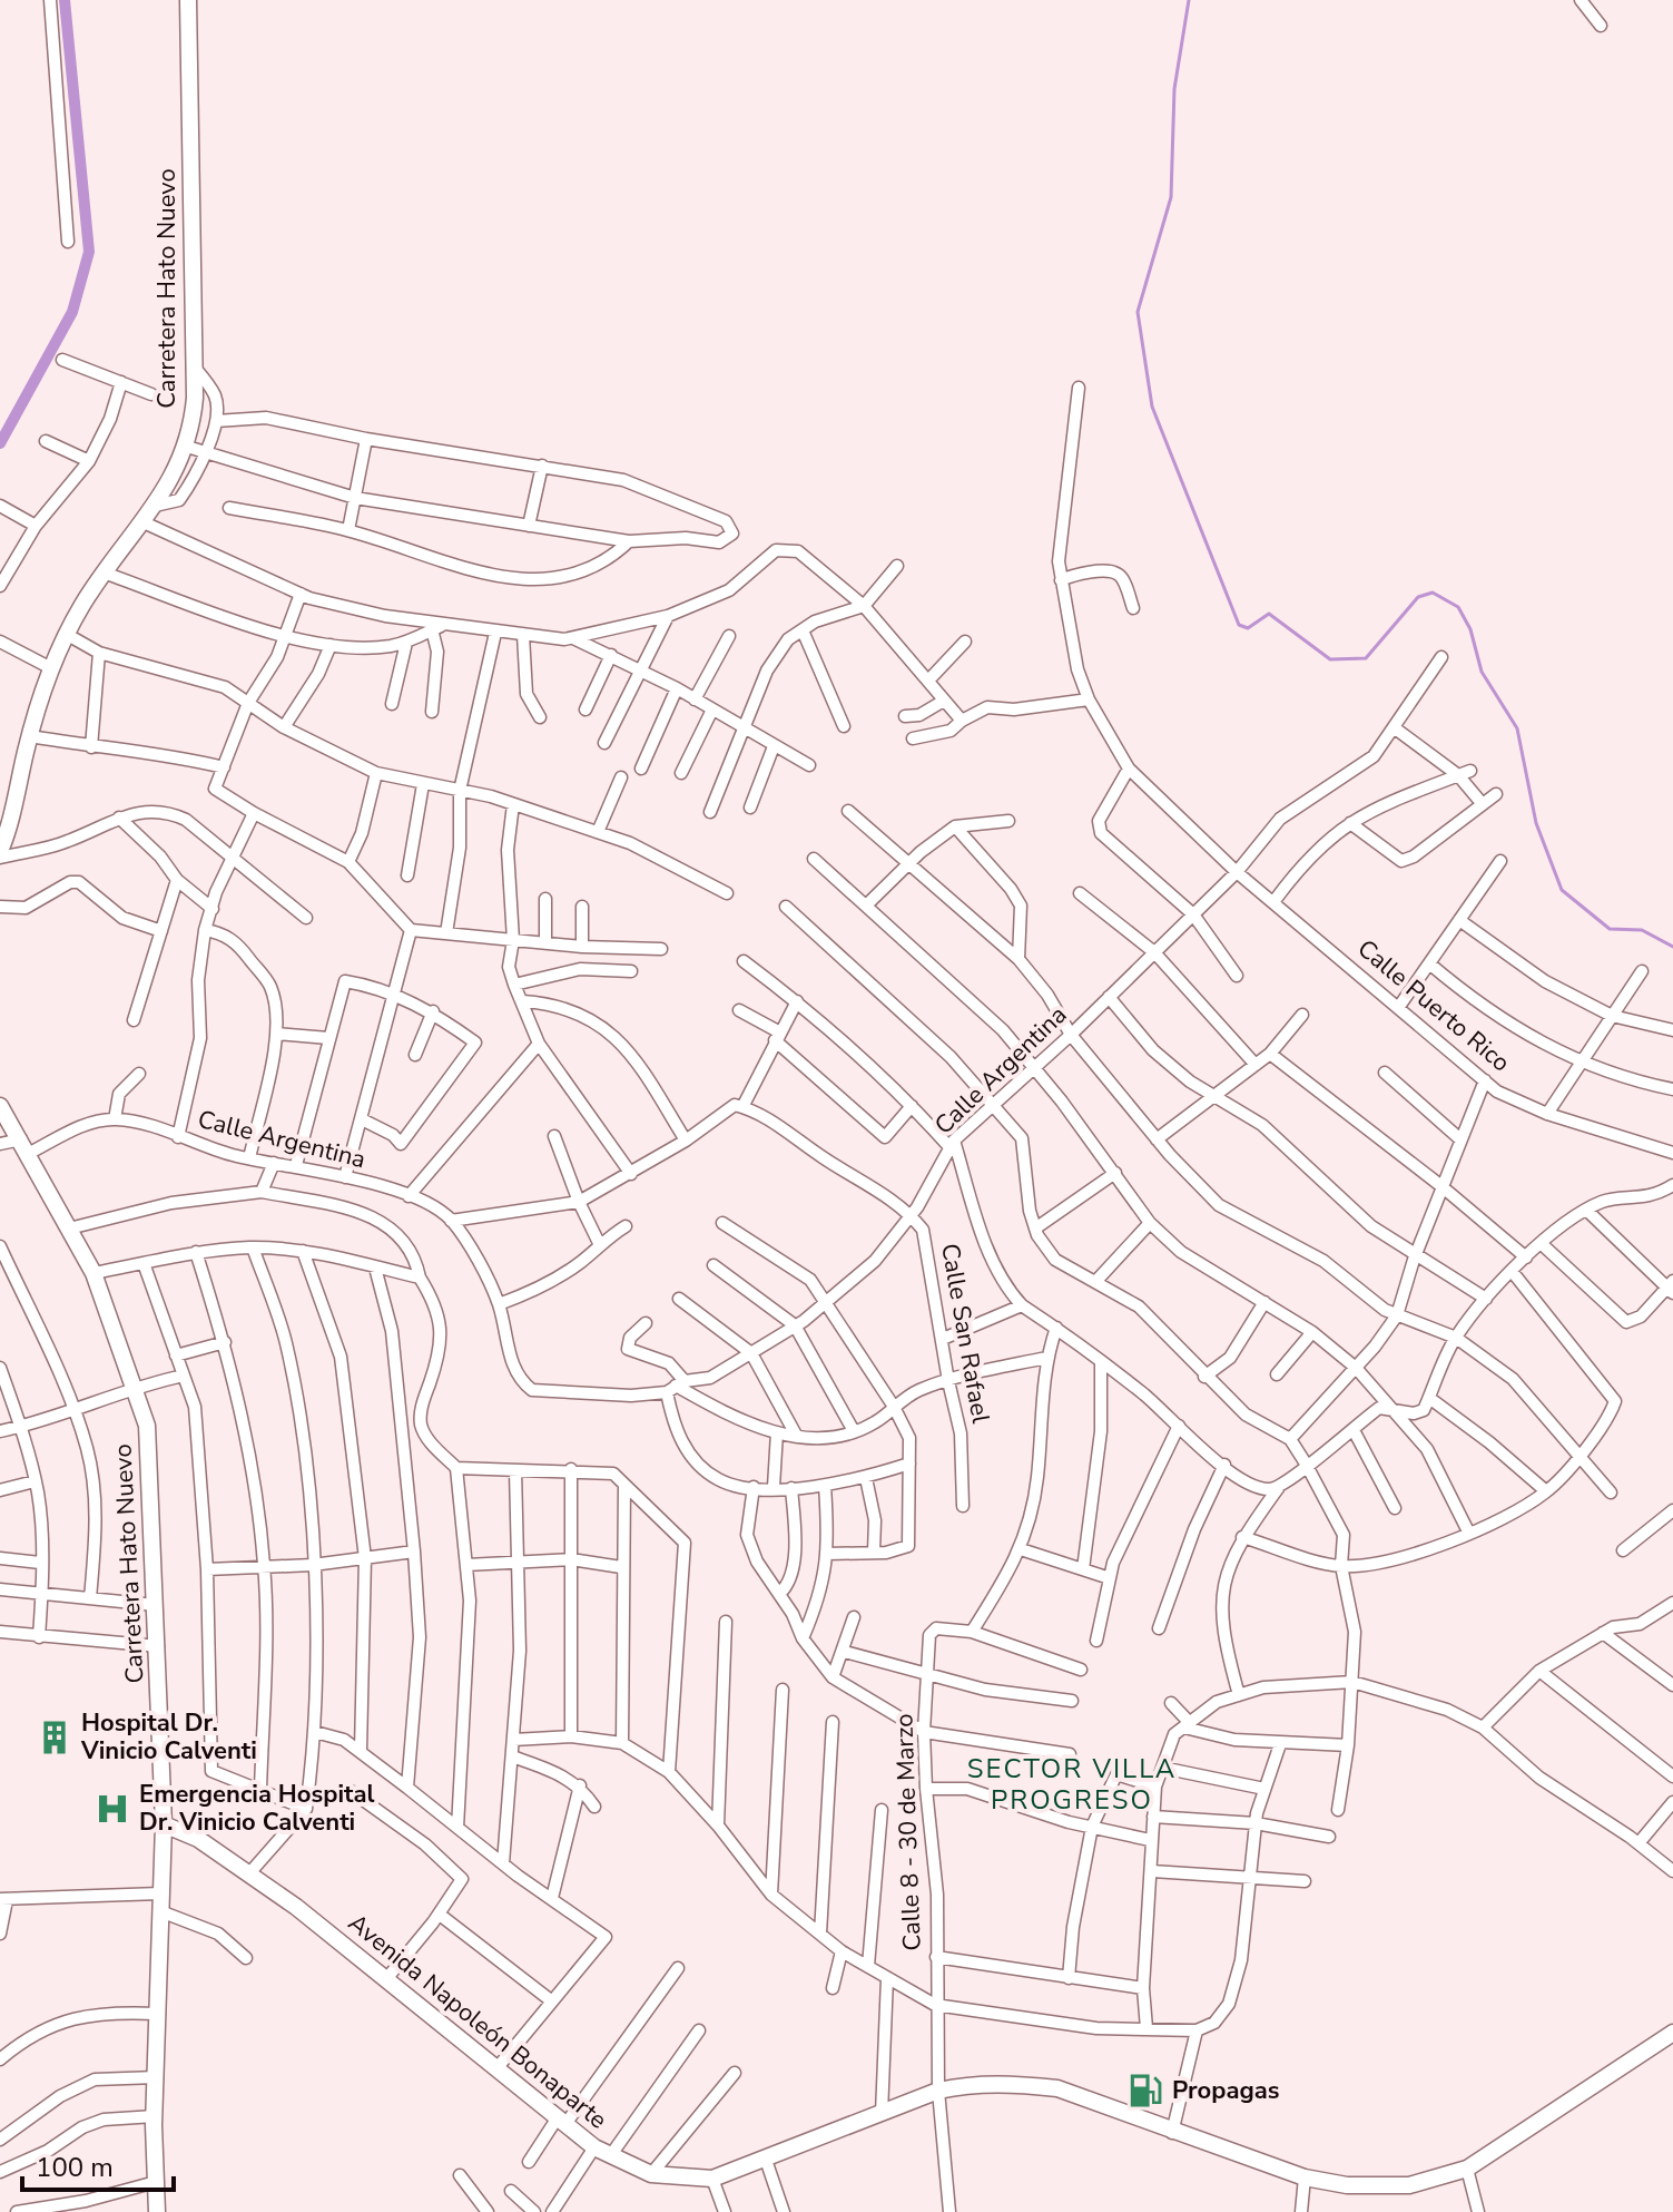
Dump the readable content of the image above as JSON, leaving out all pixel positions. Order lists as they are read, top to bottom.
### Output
{
  "streets": {
    "main road": ["Carretera Hato Nuevo", "Avenida Napoleón Bonaparte"],
    "street": [
      "Calle Puerto Rico",
      "Calle Argentina",
      "Calle San Rafael",
      "Calle 8 - 30 de Marzo"
    ]
  },
  "crossings": [
    ["Carretera Hato Nuevo", "Avenida Napoleón Bonaparte"],
    ["Calle Puerto Rico", "Calle Argentina"],
    ["Calle Argentina", "Calle San Rafael"],
    ["Calle 8 - 30 de Marzo", "Avenida Napoleón Bonaparte"]
  ],
  "districts": ["SECTOR VILLA PROGRESO"],
  "places": {
    "building": ["Hospital Dr. Vinicio Calventi"],
    "hospital": ["Emergencia Hospital Dr. Vinicio Calventi"],
    "fuel station": ["Propagas"]
  },
  "scale_bar": "100 m"
}
